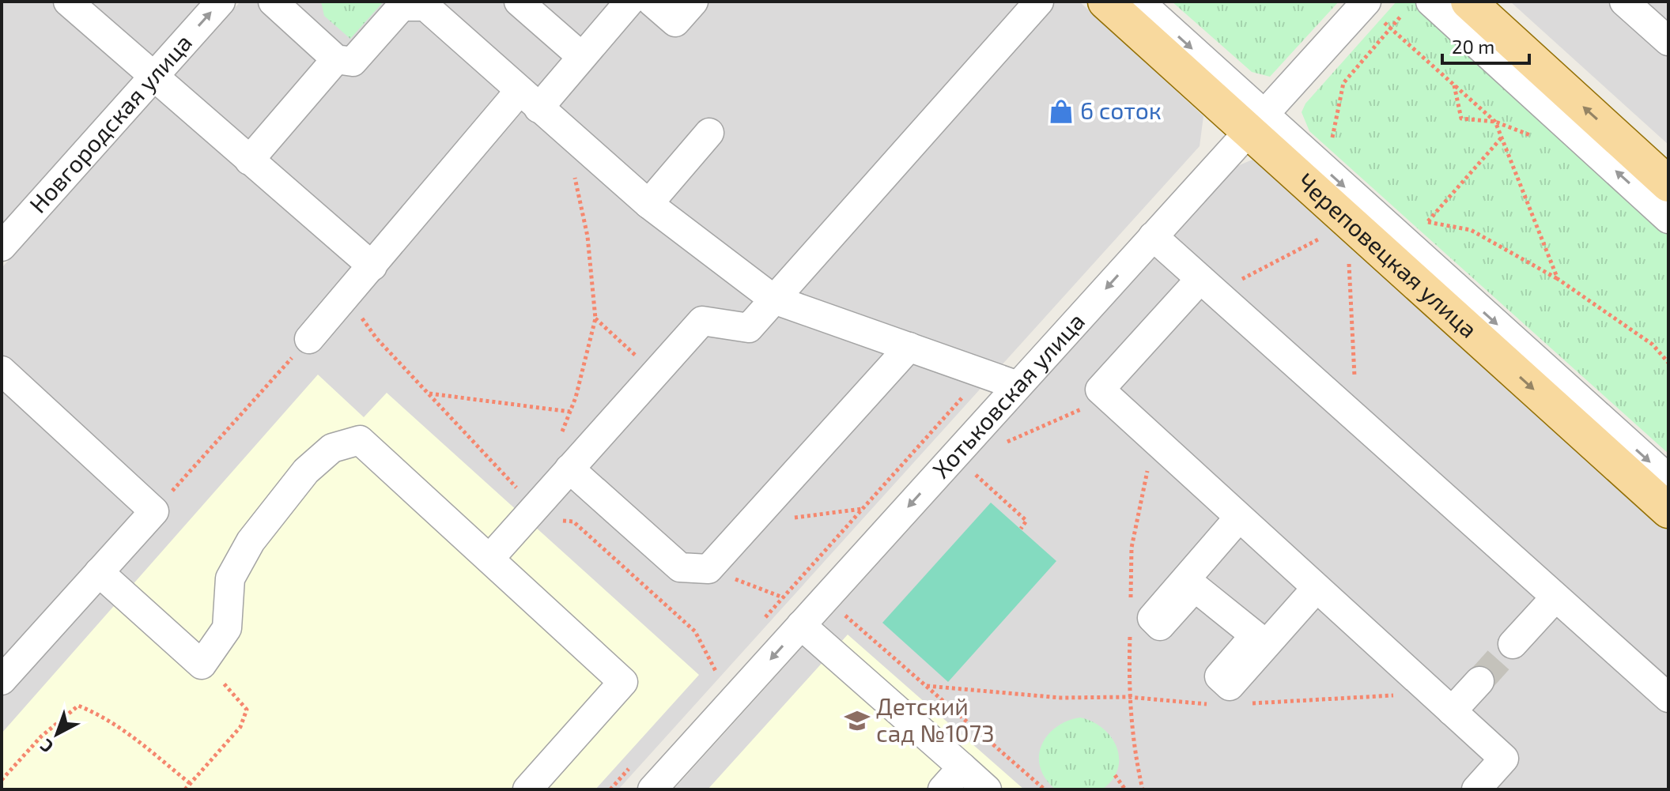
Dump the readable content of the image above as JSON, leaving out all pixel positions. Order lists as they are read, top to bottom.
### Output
{
  "streets": {
    "main road": ["Череповецкая улица"],
    "street": ["Новгородская улица", "Хотьковская улица"]
  },
  "crossings": [
    ["Череповецкая улица", "Хотьковская улица"]
  ],
  "places": {
    "shop": ["6 соток"],
    "school or university": ["Детский сад №1073"]
  },
  "scale_bar": "20 m",
  "north": "bottom left"
}
